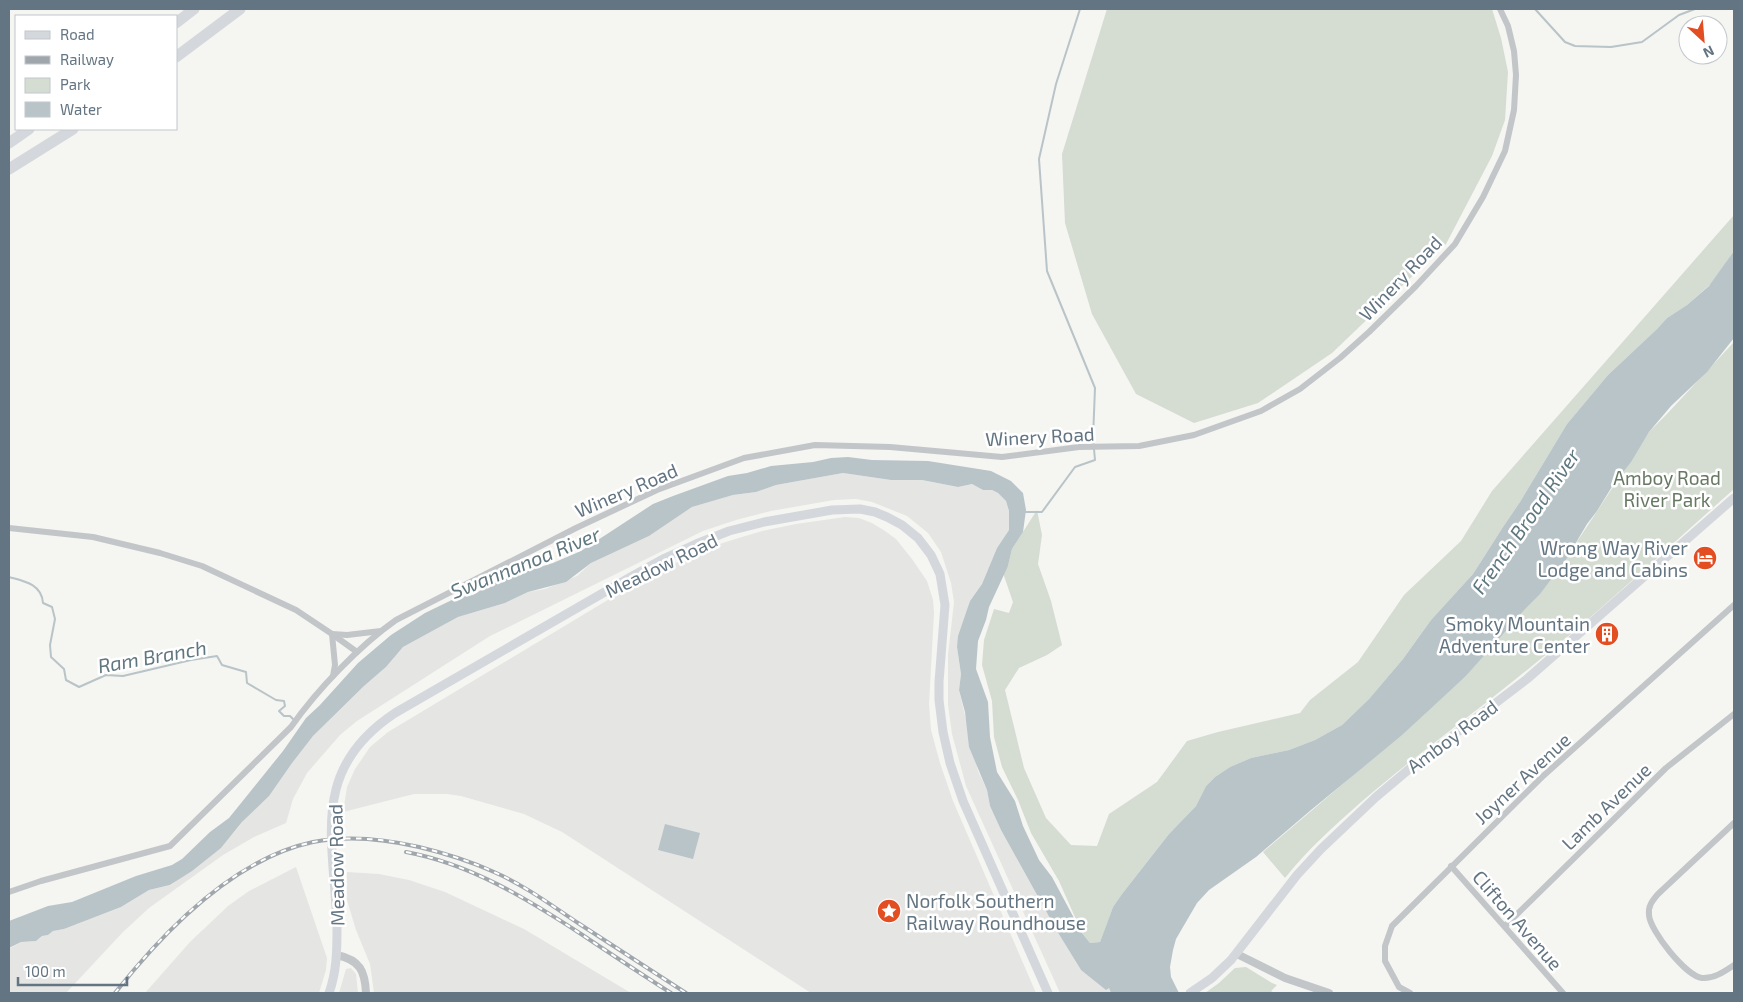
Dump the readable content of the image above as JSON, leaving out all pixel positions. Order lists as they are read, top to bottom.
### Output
{
  "streets": {
    "main road": ["Meadow Road", "Amboy Road"],
    "street": [
      "Winery Road",
      "Joyner Avenue",
      "Lamb Avenue",
      "Clifton Avenue"
    ]
  },
  "crossings": [
    ["Joyner Avenue", "Clifton Avenue"],
    ["Lamb Avenue", "Clifton Avenue"]
  ],
  "water": ["French Broad River", "Swannanoa River", "Ram Branch"],
  "parks": ["Amboy Road River Park"],
  "places": {
    "hotel": ["Wrong Way River Lodge and Cabins"],
    "building": ["Smoky Mountain Adventure Center"],
    "place": ["Norfolk Southern Railway Roundhouse"]
  },
  "legend": [
    "Road",
    "Railway",
    "Park",
    "Water"
  ],
  "scale_bar": "100 m",
  "north": "bottom right"
}
